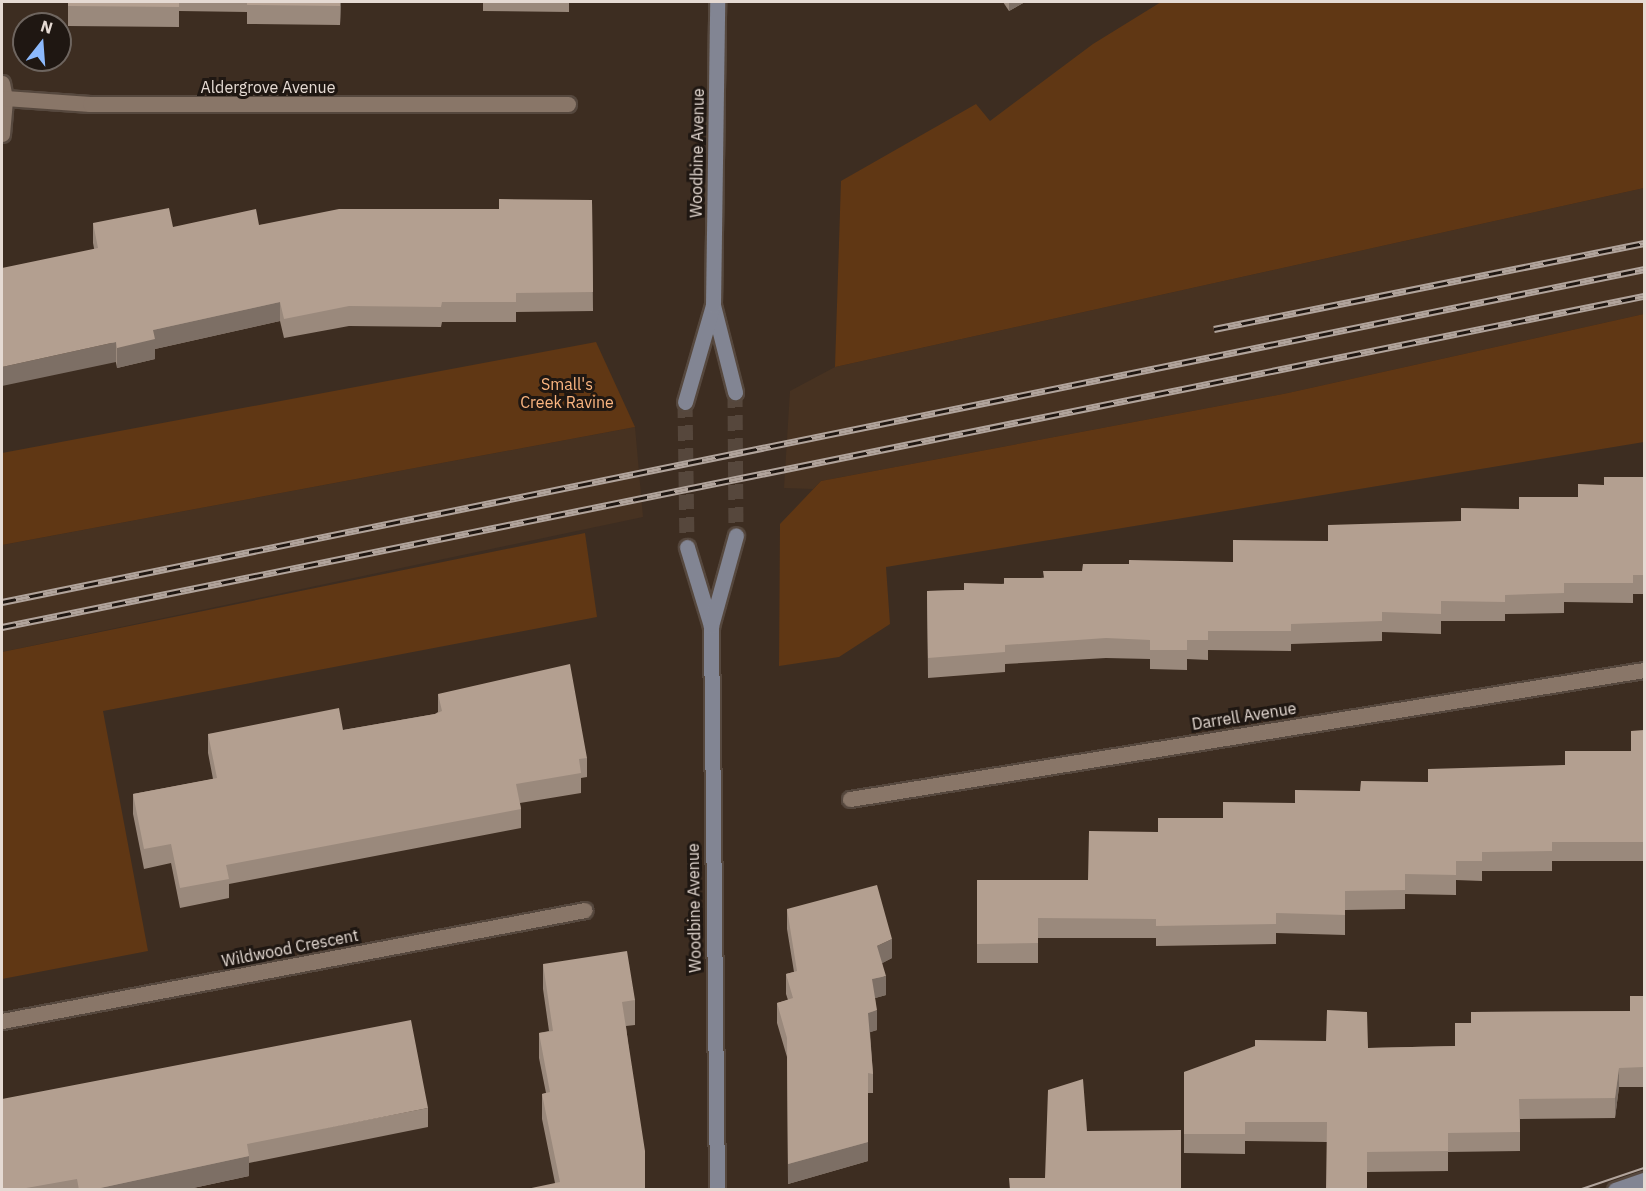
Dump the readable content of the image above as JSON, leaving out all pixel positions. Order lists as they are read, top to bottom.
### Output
{
  "streets": {
    "main road": ["Woodbine Avenue"],
    "street": ["Aldergrove Avenue", "Darrell Avenue", "Wildwood Crescent"]
  },
  "parks": ["Small's Creek Ravine"],
  "north": "top"
}
